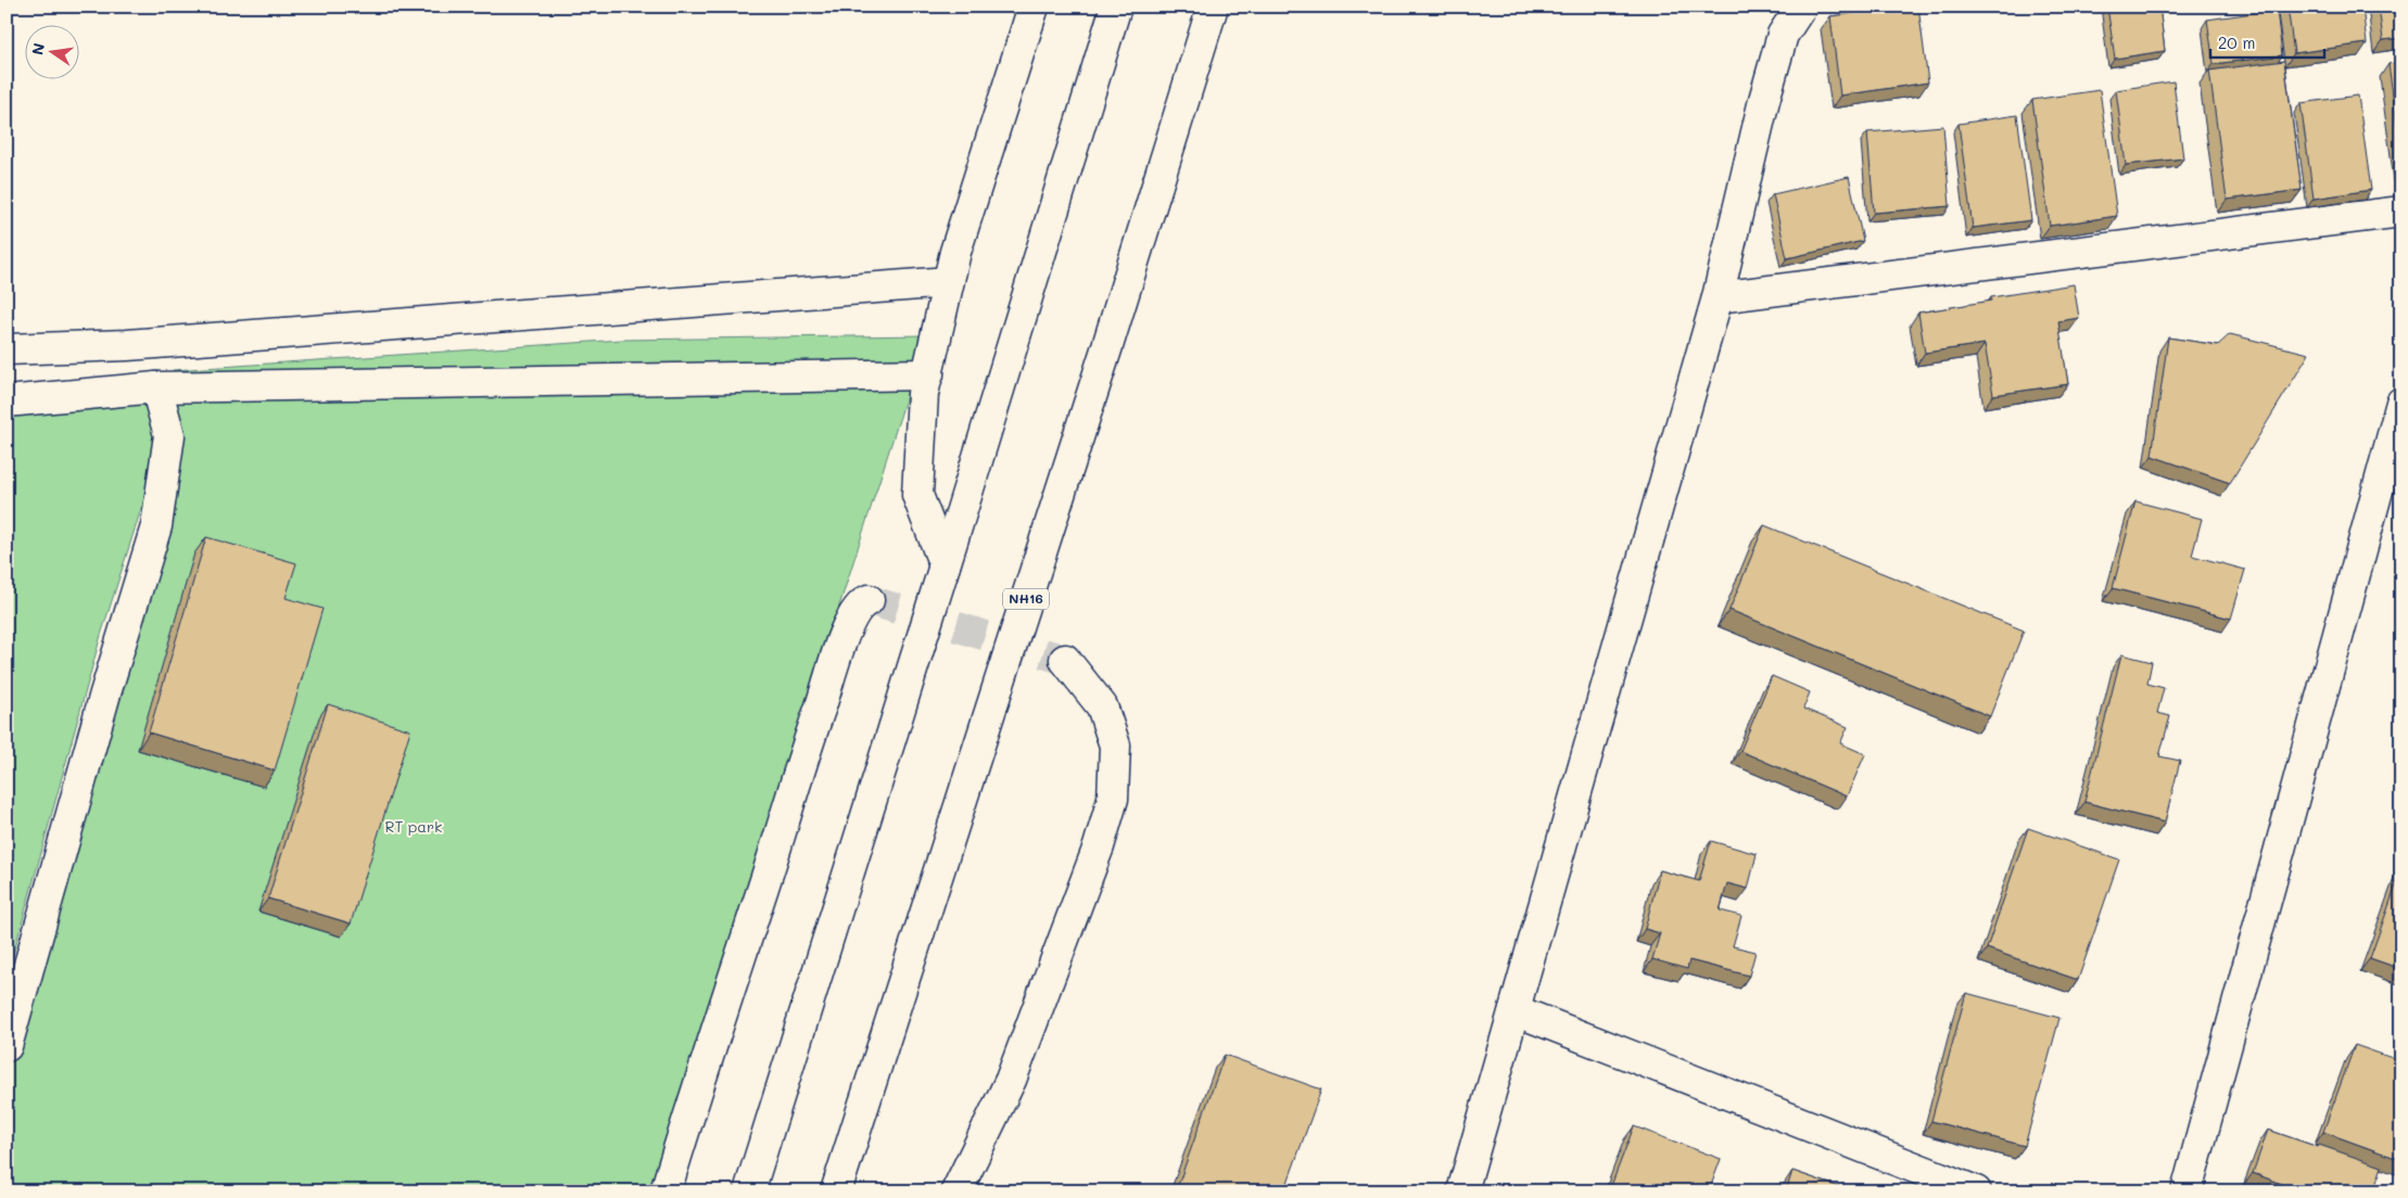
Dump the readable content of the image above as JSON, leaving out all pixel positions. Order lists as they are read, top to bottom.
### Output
{
  "streets": {
    "main road": ["NH16"]
  },
  "parks": ["RT park"],
  "scale_bar": "20 m",
  "north": "left"
}
